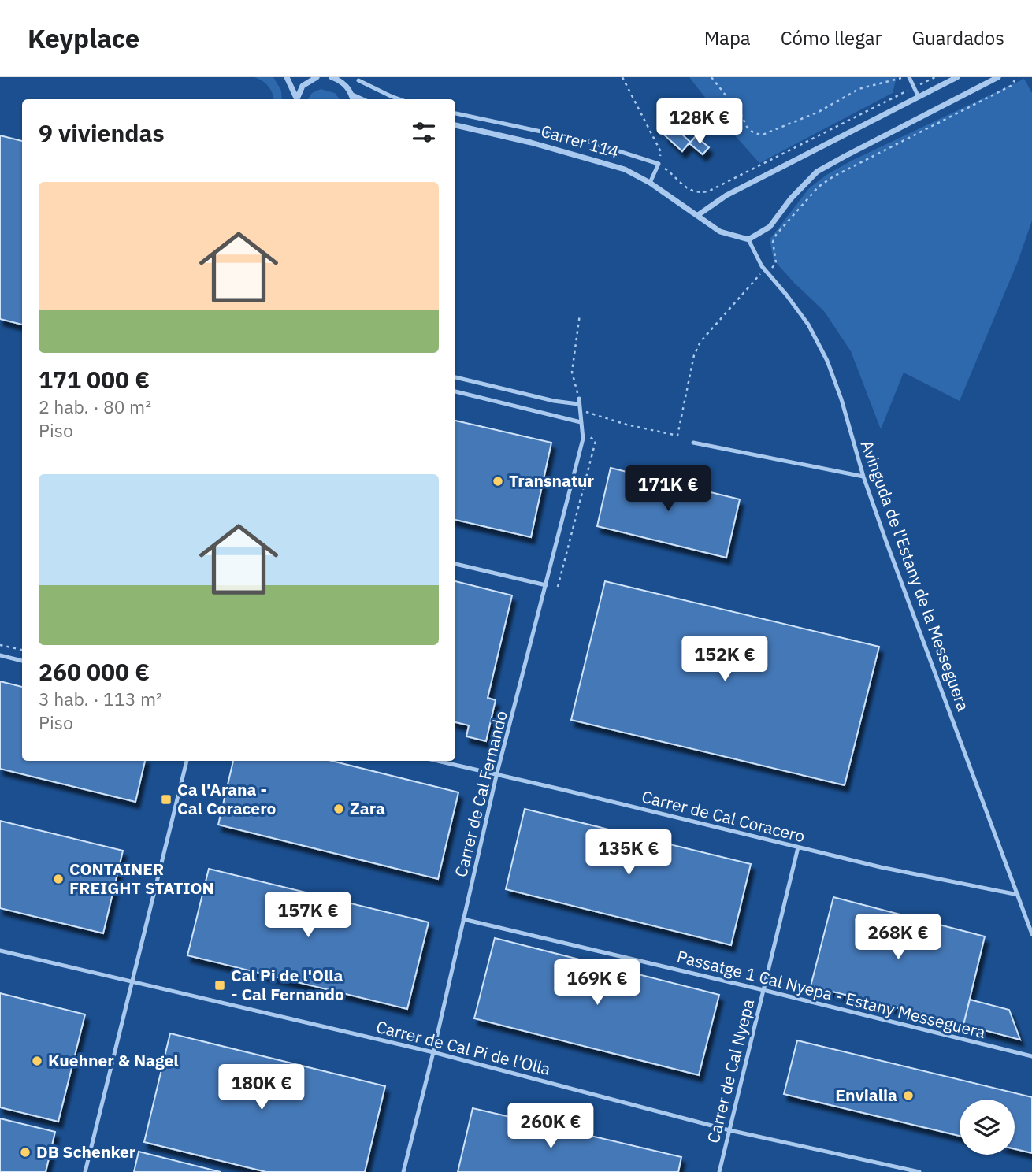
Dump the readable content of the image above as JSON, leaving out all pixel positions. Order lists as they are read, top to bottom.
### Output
{
  "streets": {
    "street": ["Carrer 114"],
    "lane": [
      "Avinguda de l'Estany de la Messeguera",
      "Carrer de Cal Fernando",
      "Carrer de Cal Coracero",
      "Passatge 1 Cal Nyepa - Estany Messeguera",
      "Carrer de Cal Pi de l'Olla",
      "Carrer de Cal Nyepa"
    ]
  },
  "crossings": [
    ["Carrer 114", "Avinguda de l'Estany de la Messeguera"],
    ["Avinguda de l'Estany de la Messeguera", "Carrer de Cal Coracero"],
    ["Carrer de Cal Fernando", "Carrer de Cal Coracero"],
    ["Carrer de Cal Fernando", "Passatge 1 Cal Nyepa - Estany Messeguera"],
    ["Carrer de Cal Fernando", "Carrer de Cal Pi de l'Olla"],
    ["Carrer de Cal Coracero", "Carrer de Cal Nyepa"],
    ["Passatge 1 Cal Nyepa - Estany Messeguera", "Carrer de Cal Nyepa"],
    ["Carrer de Cal Pi de l'Olla", "Carrer de Cal Nyepa"]
  ],
  "places": {
    "other": [
      "Transnatur",
      "Zara",
      "CONTAINER FREIGHT STATION",
      "Kuehner & Nagel",
      "Envialia",
      "DB Schenker"
    ],
    "transit": ["Ca l'Arana - Cal Coracero", "Cal Pi de l'Olla - Cal Fernando"]
  },
  "page": {
    "header": "Keyplace",
    "nav": ["Mapa", "Cómo llegar", "Guardados"],
    "price": [
      "128K €",
      "171K €",
      "152K €",
      "135K €",
      "157K €",
      "268K €",
      "169K €",
      "180K €",
      "260K €"
    ],
    "heading": "9 viviendas",
    "list": [
      {
        "name": "171 000 €",
        "note": "2 hab. · 80 m² · Piso"
      },
      {
        "name": "260 000 €",
        "note": "3 hab. · 113 m² · Piso"
      }
    ]
  }
}
